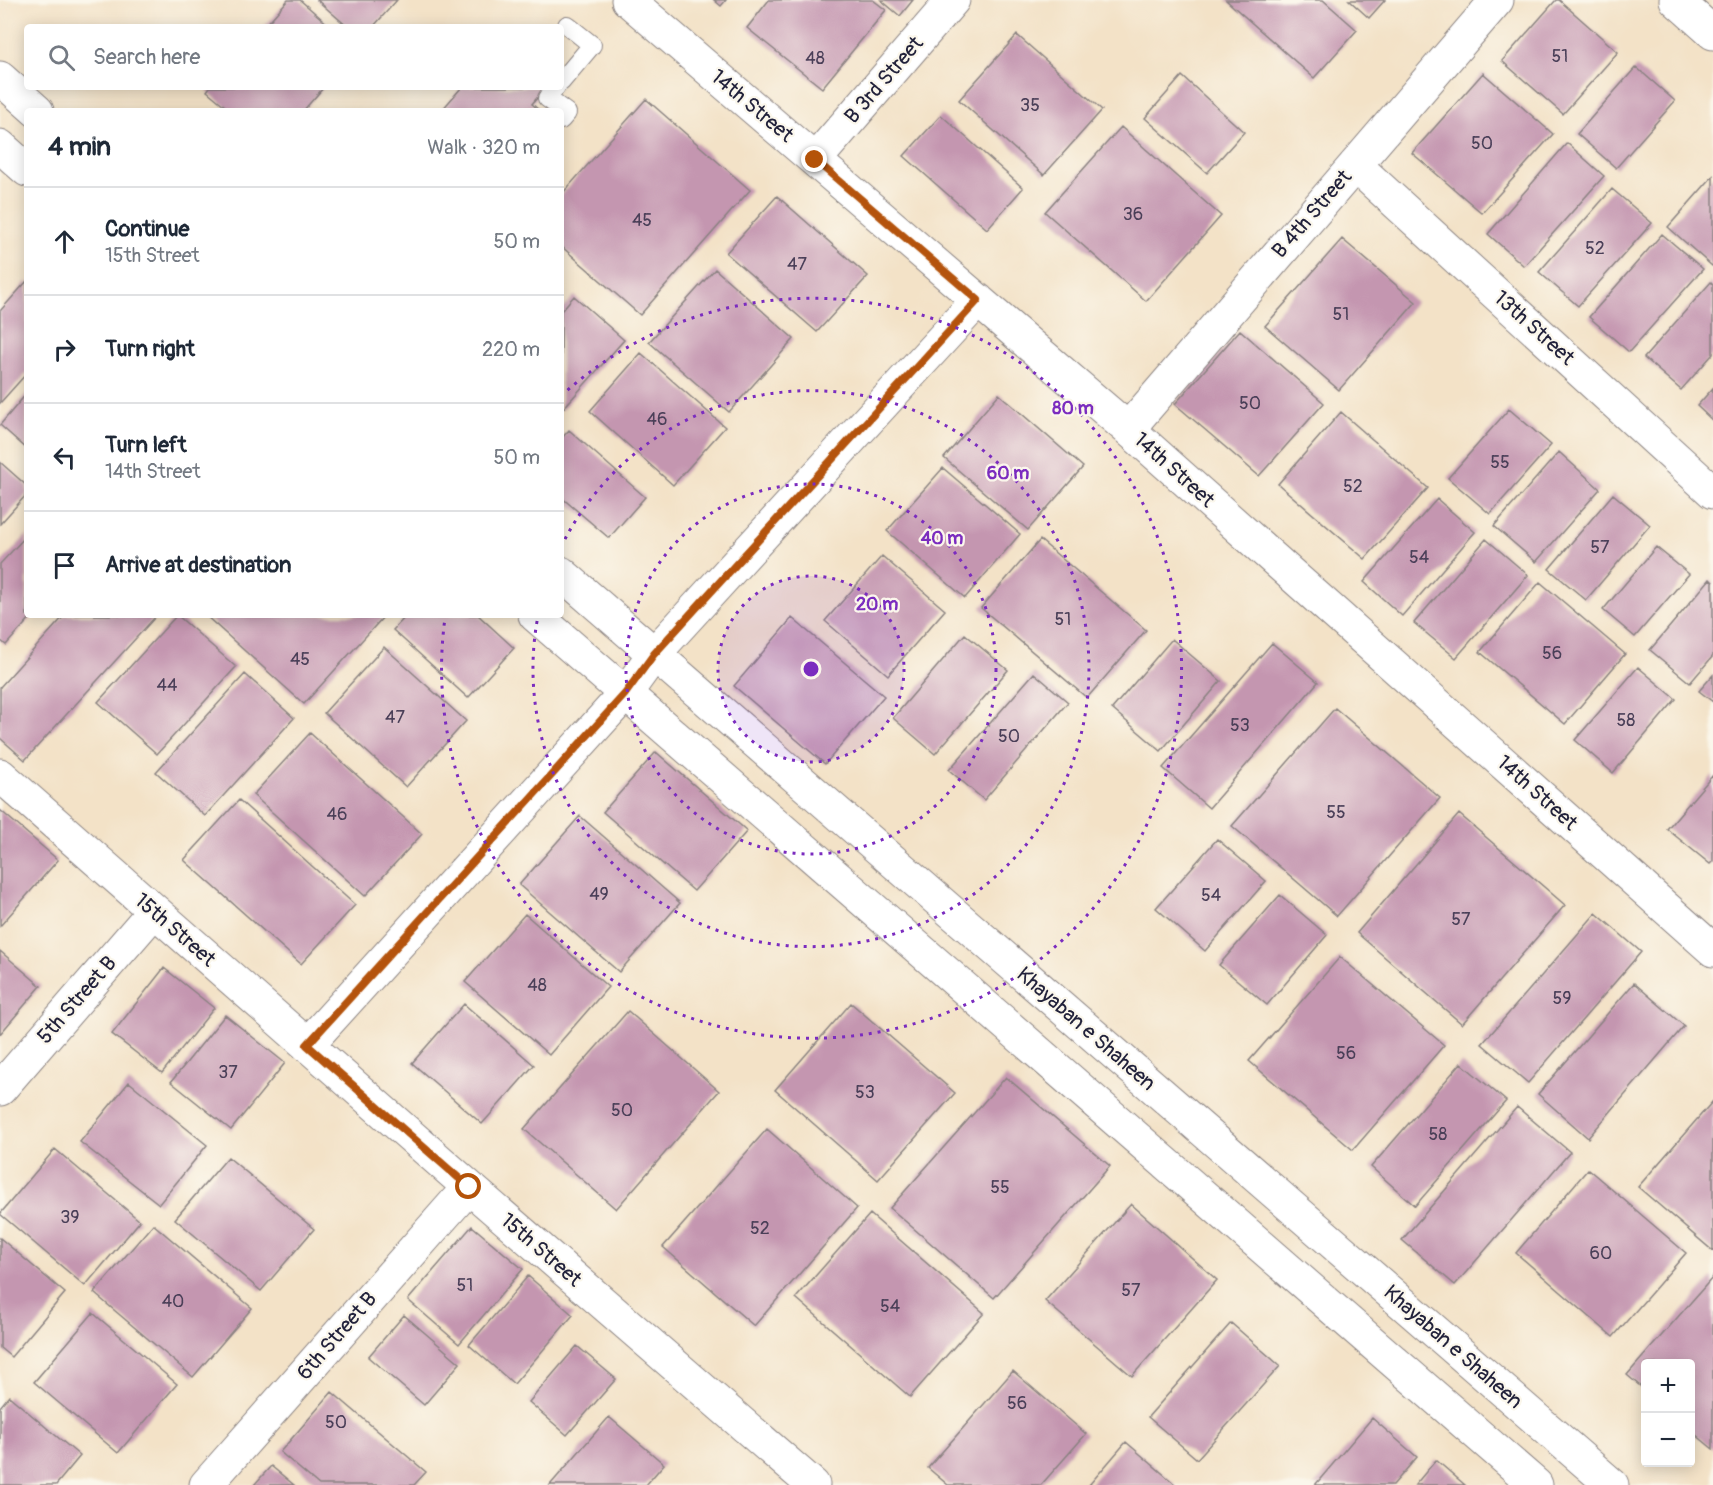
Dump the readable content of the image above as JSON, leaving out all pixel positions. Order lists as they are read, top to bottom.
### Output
{
  "streets": {
    "street": [
      "B 3rd Street",
      "14th Street",
      "B 4th Street",
      "13th Street",
      "15th Street",
      "5th Street B",
      "Khayaban e Shaheen",
      "6th Street B"
    ]
  },
  "crossings": [
    ["B 3rd Street", "14th Street"],
    ["14th Street", "B 4th Street"],
    ["B 4th Street", "13th Street"],
    ["15th Street", "5th Street B"],
    ["15th Street", "6th Street B"]
  ],
  "house_numbers": [
    "51",
    "48",
    "35",
    "50",
    "36",
    "45",
    "52",
    "47",
    "51",
    "50",
    "46",
    "55",
    "52",
    "57",
    "54",
    "51",
    "56",
    "45",
    "44",
    "47",
    "58",
    "53",
    "50",
    "55",
    "46",
    "49",
    "54",
    "57",
    "48",
    "59",
    "56",
    "37",
    "53",
    "50",
    "58",
    "55",
    "39",
    "52",
    "60",
    "51",
    "57",
    "40",
    "54",
    "56",
    "50"
  ],
  "page": {
    "search": "Search here",
    "heading": ["4 min", "Walk · 320 m"],
    "list": [
      ["Continue", "15th Street", "50 m"],
      ["Turn right", "220 m"],
      ["Turn left", "14th Street", "50 m"],
      "Arrive at destination"
    ],
    "map_buttons": ["+", "−"]
  },
  "rings": [
    "80 m",
    "60 m",
    "40 m",
    "20 m"
  ]
}
